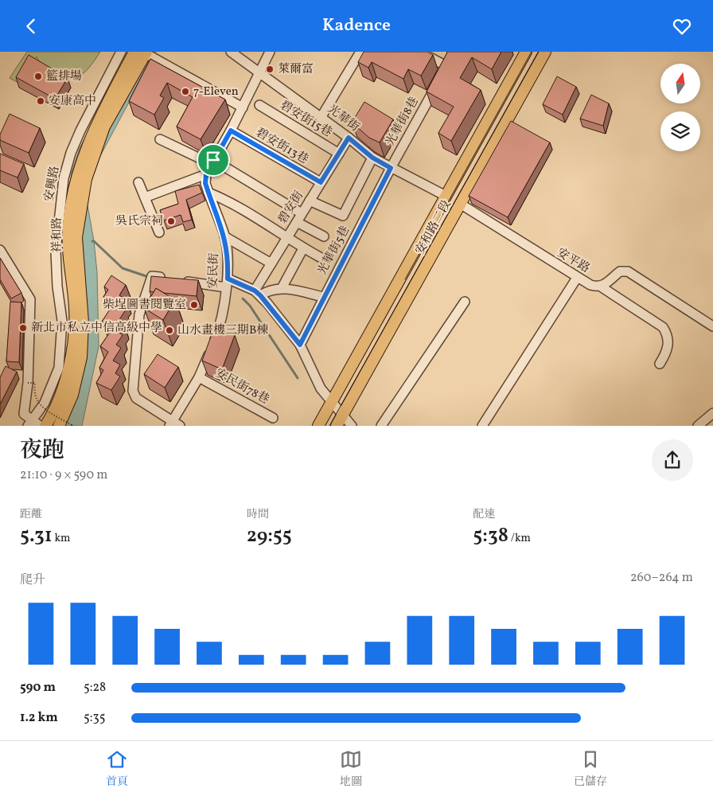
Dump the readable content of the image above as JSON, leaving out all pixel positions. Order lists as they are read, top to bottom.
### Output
{
  "streets": {
    "main road": ["安和路二段", "祥和路"],
    "street": [
      "光華街",
      "碧安街15巷",
      "光華街8巷",
      "碧安街13巷",
      "安興路",
      "碧安街",
      "光華街5巷",
      "安平路",
      "安民街",
      "安民街78巷"
    ]
  },
  "crossings": [
    ["光華街", "光華街8巷"],
    ["光華街", "碧安街"],
    ["光華街", "安和路二段"],
    ["光華街", "光華街5巷"],
    ["碧安街15巷", "碧安街"],
    ["光華街8巷", "光華街5巷"],
    ["碧安街13巷", "碧安街"],
    ["安和路二段", "安平路"],
    ["安民街", "安民街78巷"]
  ],
  "places": [
    "萊爾富",
    "籃排場",
    "7-Eleven",
    "安康高中",
    "吳氏宗祠",
    "柴埕圖書閱覽室",
    "新北市私立中信高級中學",
    "山水畫樓三期B棟"
  ],
  "north": "top",
  "page": {
    "header": "Kadence",
    "heading": ["夜跑", "21:10 · 9 × 590 m"],
    "stats": [
      ["距離", "5.31 km"],
      ["時間", "29:55"],
      ["配速", "5:38 /km"]
    ],
    "chart": ["爬升", "260–264 m"],
    "list": [
      {
        "name": "590 m",
        "note": "5:28"
      },
      {
        "name": "1.2 km",
        "note": "5:35"
      }
    ],
    "tabs": ["首頁", "地圖", "已儲存"]
  }
}
